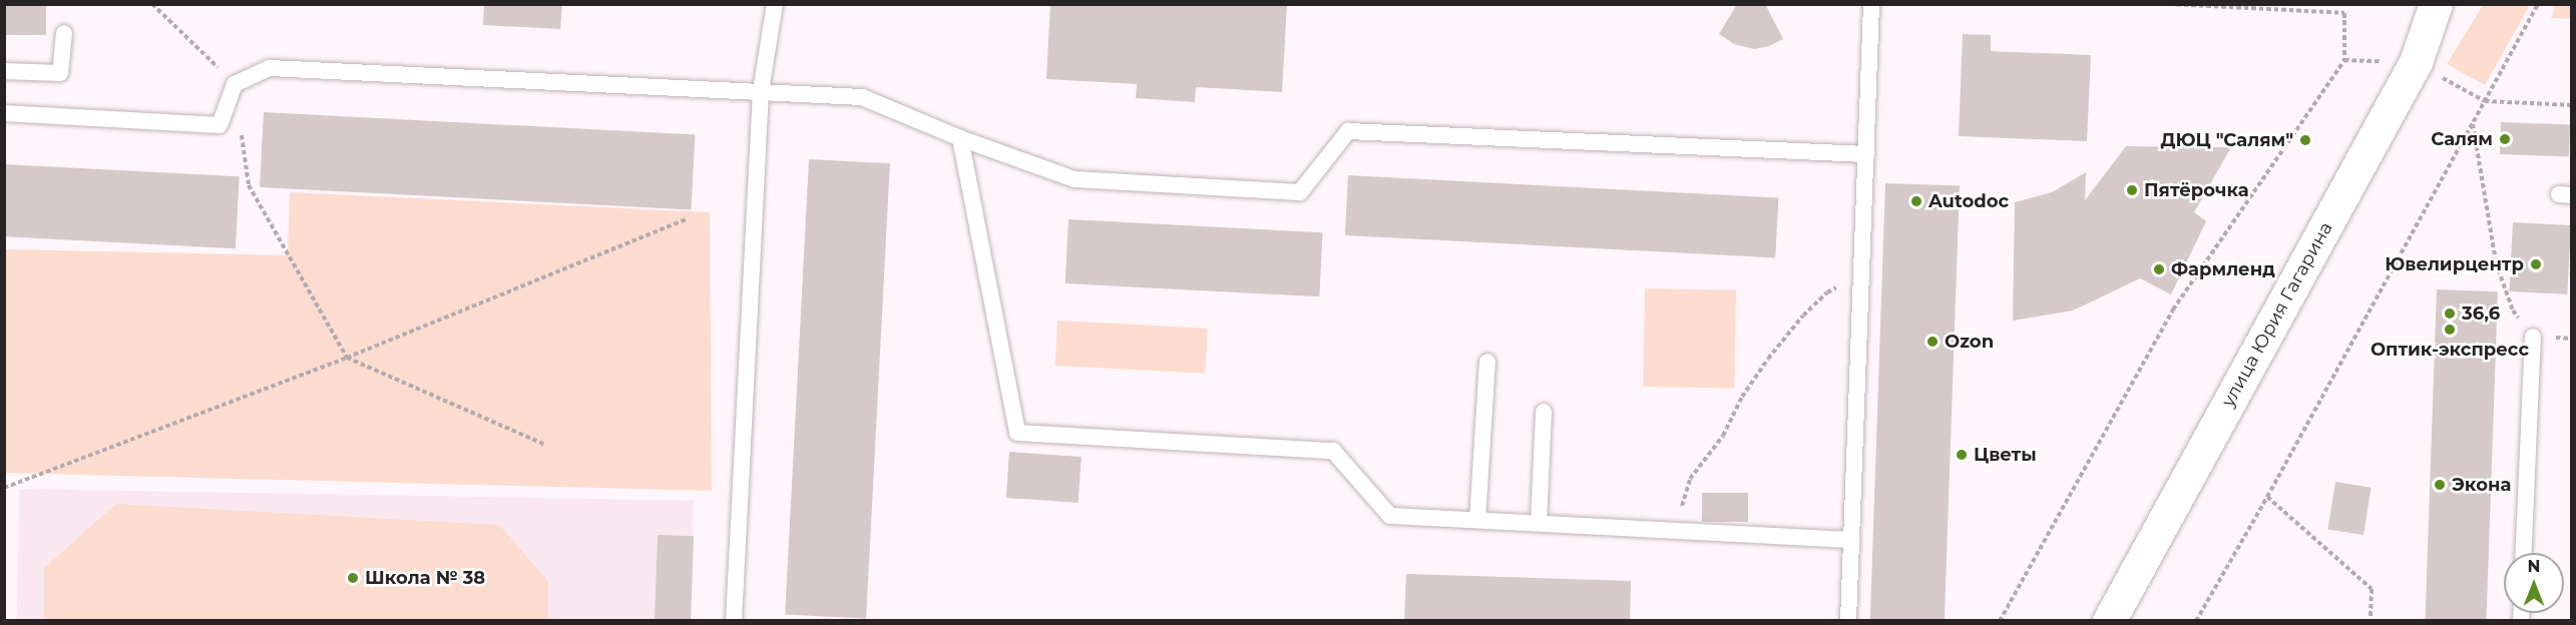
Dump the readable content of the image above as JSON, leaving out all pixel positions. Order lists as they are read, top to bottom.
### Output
{
  "streets": {
    "main road": ["улица Юрия Гагарина"]
  },
  "places": [
    "Салям",
    "ДЮЦ \"Салям\"",
    "Пятёрочка",
    "Autodoc",
    "Ювелирцентр",
    "Фармленд",
    "36,6",
    "Оптик-экспресс",
    "Ozon",
    "Цветы",
    "Экона",
    "Школа № 38"
  ],
  "north": "top"
}
